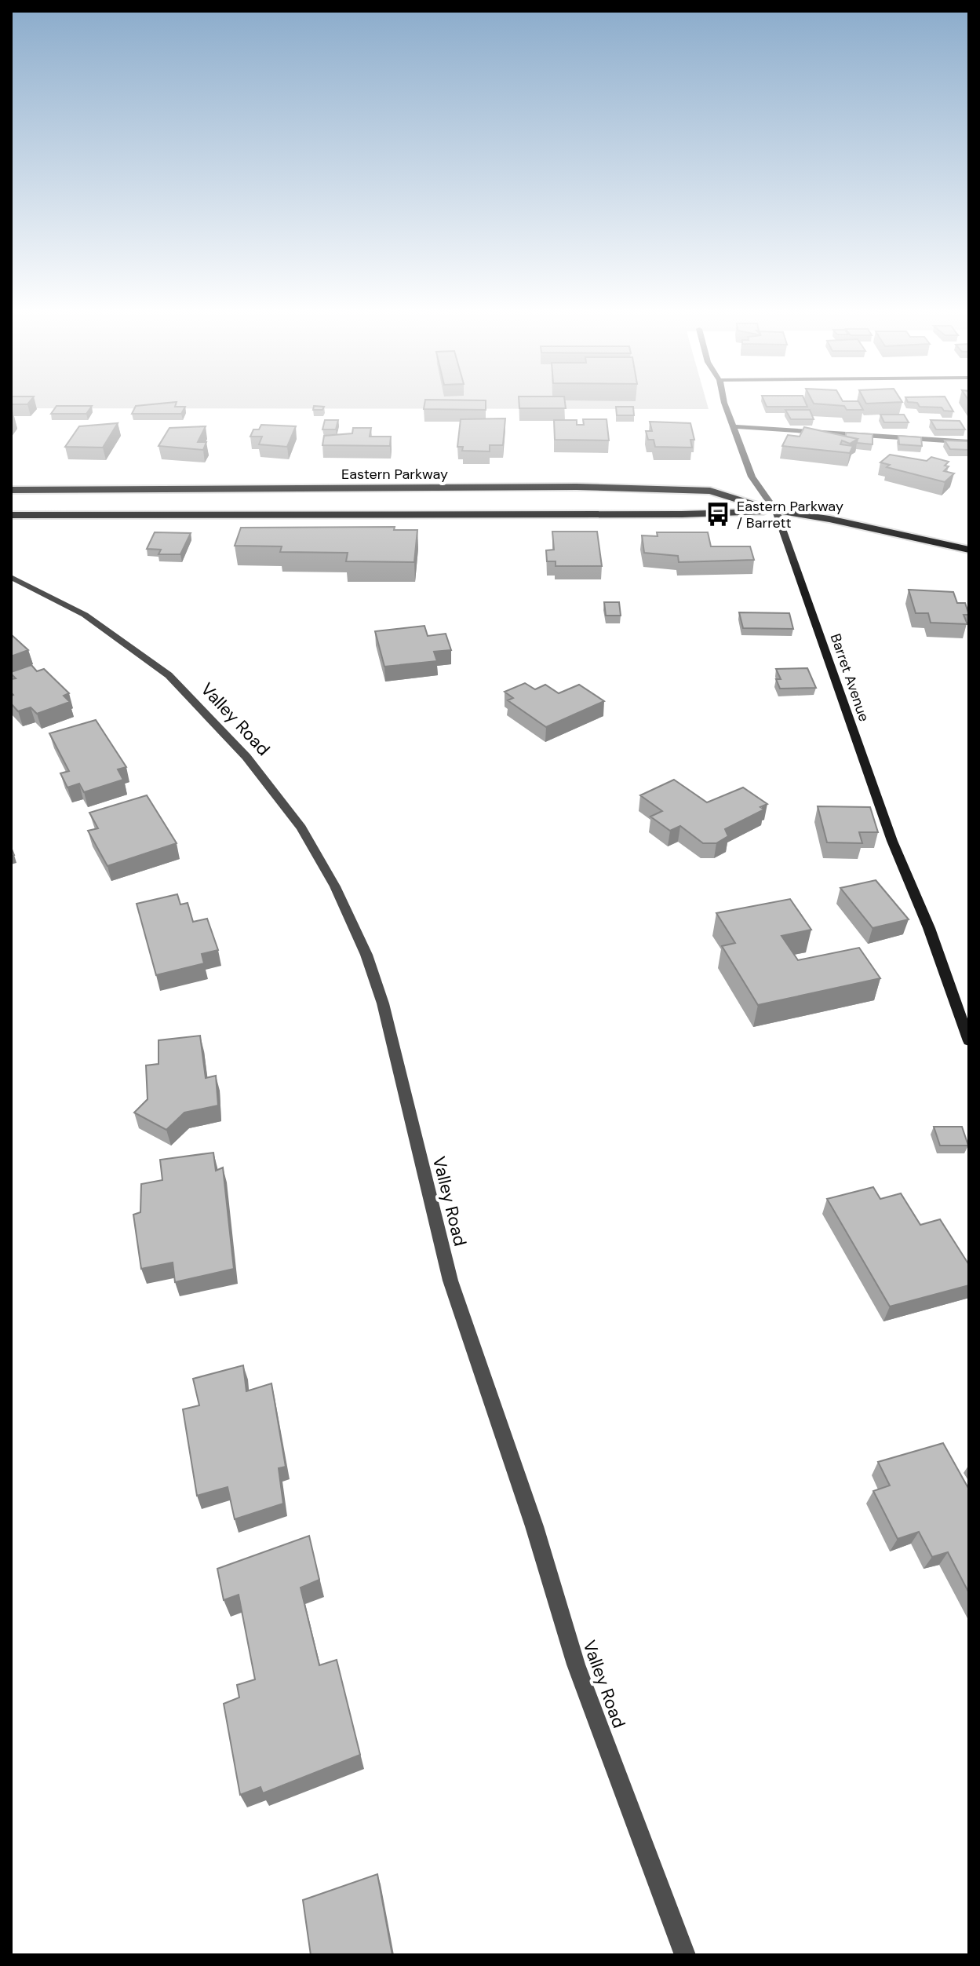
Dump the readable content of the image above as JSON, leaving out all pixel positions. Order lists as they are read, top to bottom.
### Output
{
  "streets": {
    "main road": ["Eastern Parkway"],
    "street": ["Barret Avenue", "Valley Road"]
  },
  "crossings": [
    ["Eastern Parkway", "Barret Avenue"]
  ],
  "places": {
    "bus stop": ["Eastern Parkway / Barrett"]
  }
}
